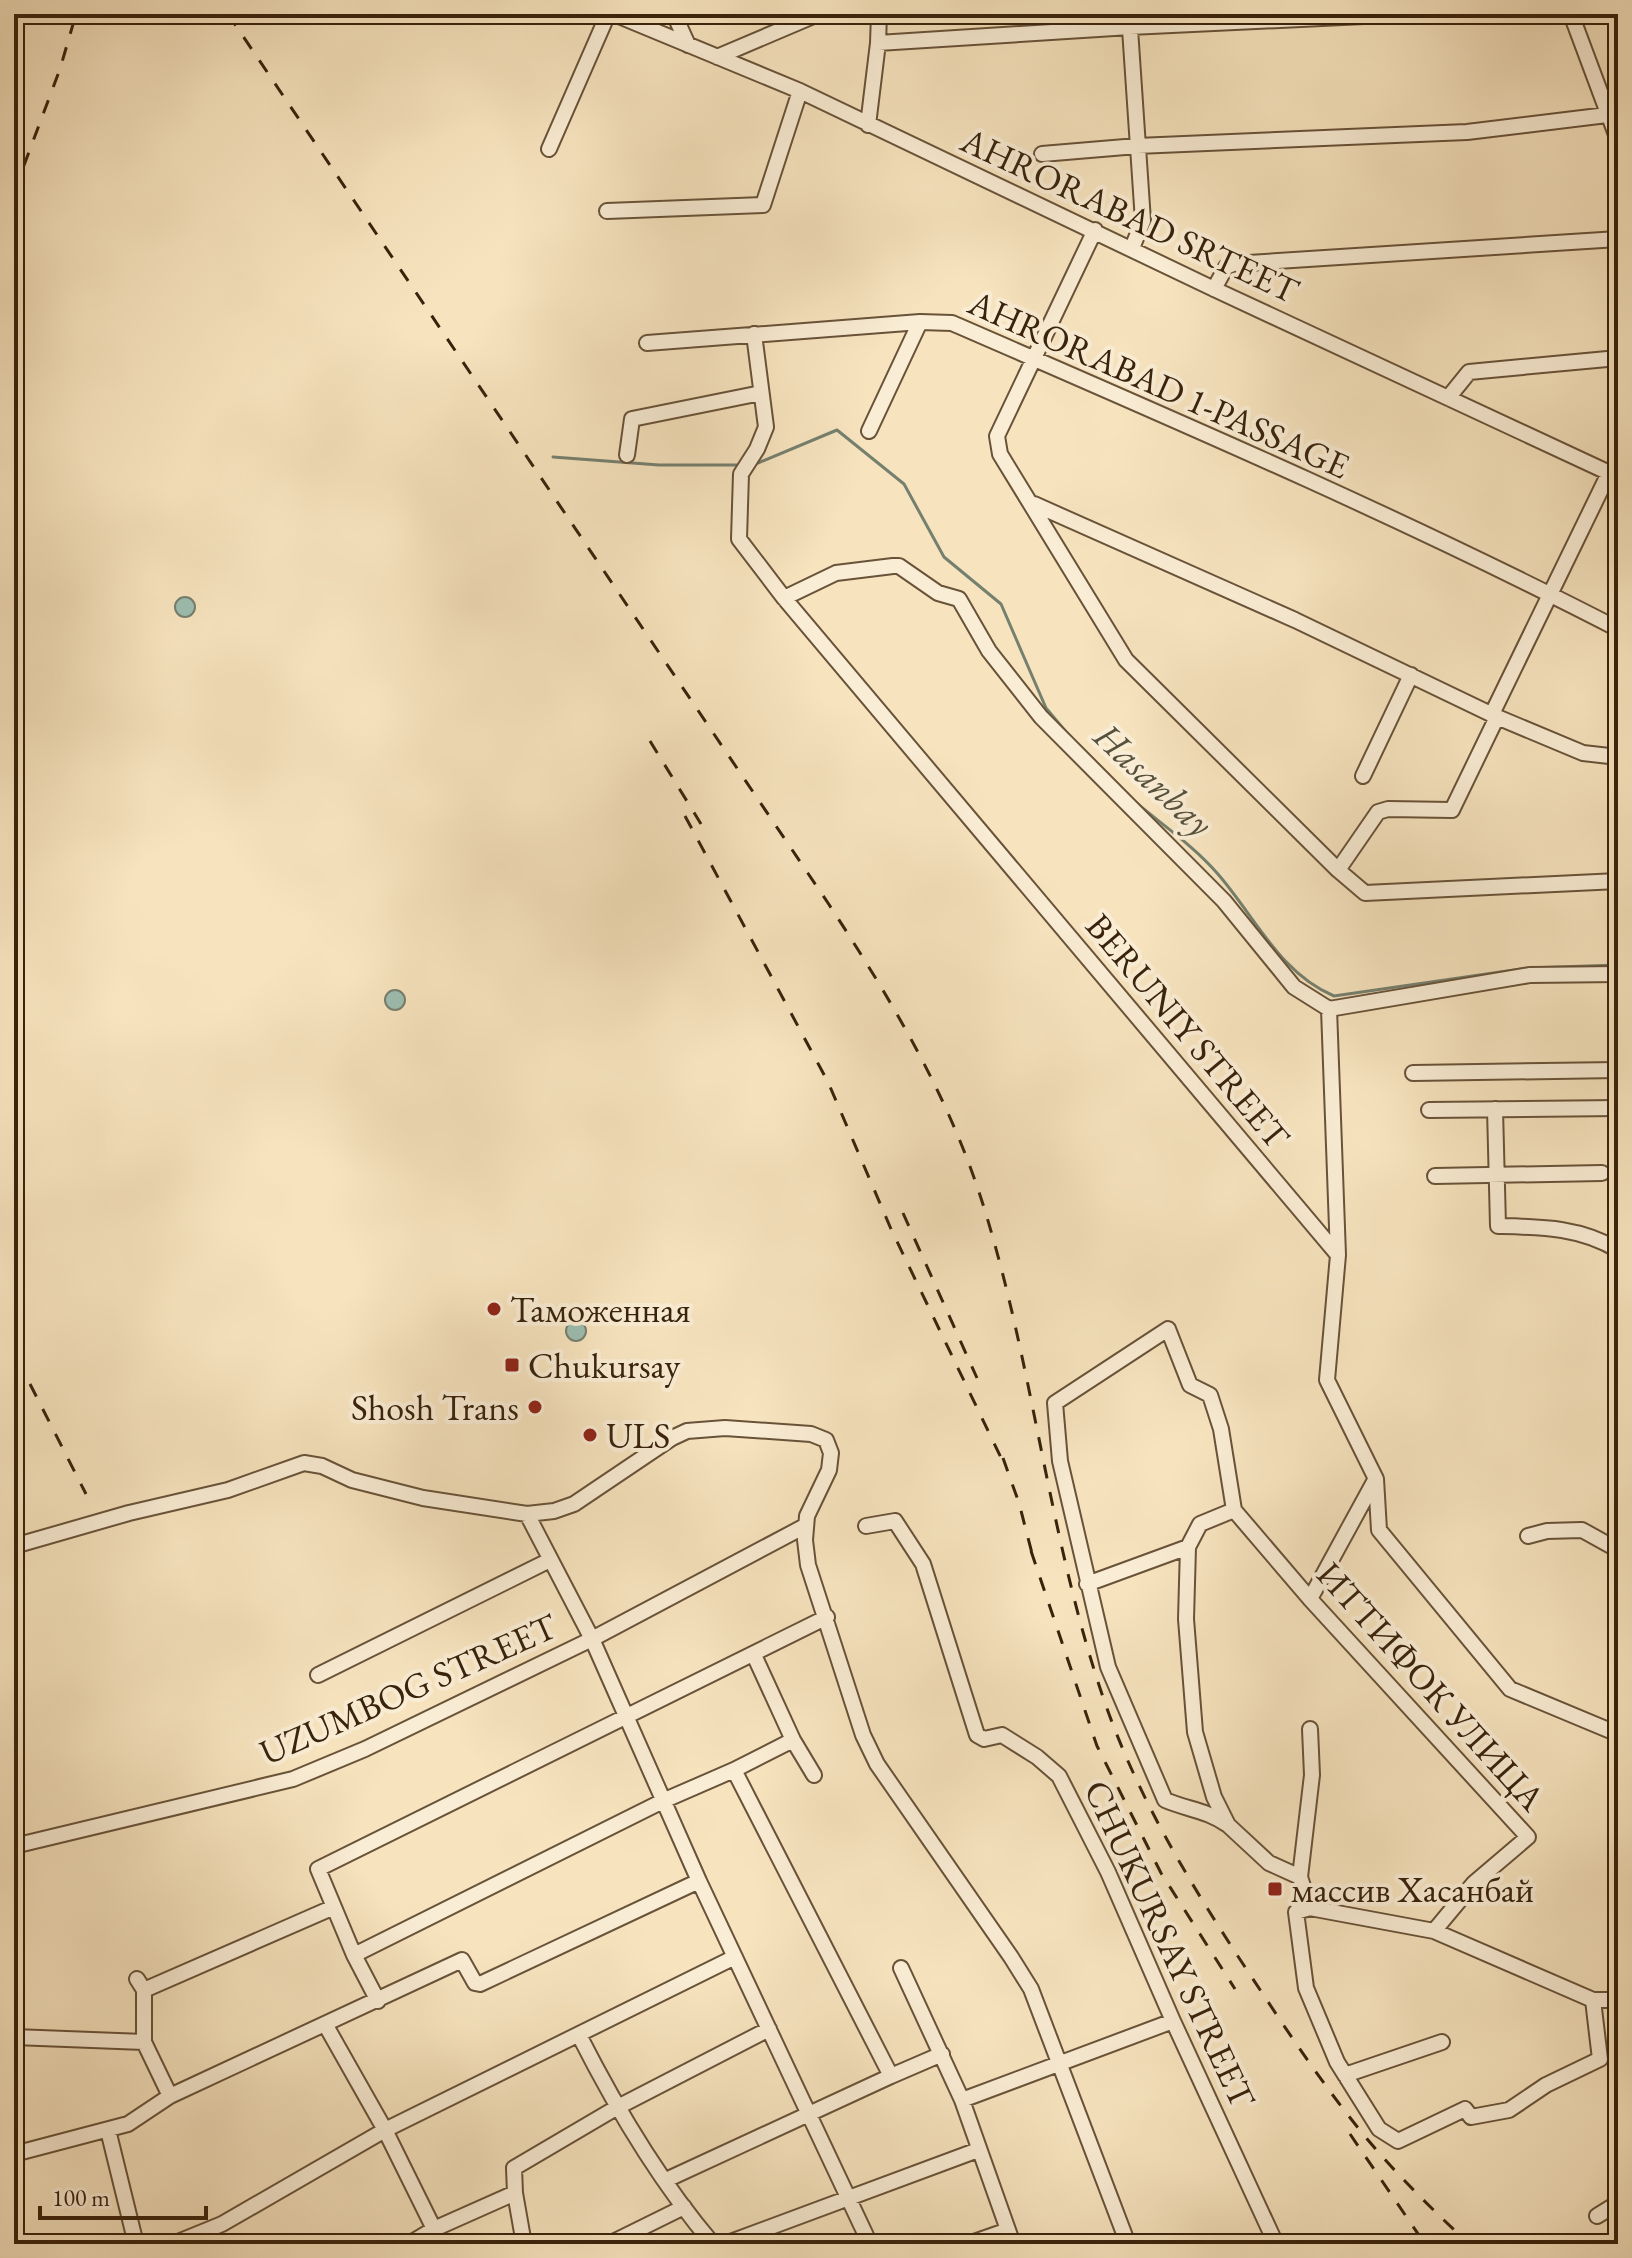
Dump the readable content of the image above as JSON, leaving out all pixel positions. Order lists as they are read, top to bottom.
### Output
{
  "streets": {
    "street": [
      "AHRORABAD SRTEET",
      "AHRORABAD 1-PASSAGE",
      "BERUNIY STREET",
      "ИТТИФОК УЛИЦА",
      "UZUMBOG STREET",
      "CHUKURSAY STREET"
    ]
  },
  "crossings": [
    ["AHRORABAD 1-PASSAGE", "BERUNIY STREET"]
  ],
  "water": ["Hasanbay"],
  "places": {
    "other": ["Таможенная", "Shosh Trans", "ULS"],
    "transit": ["Chukursay", "массив Хасанбай"]
  },
  "scale_bar": "100 m"
}
